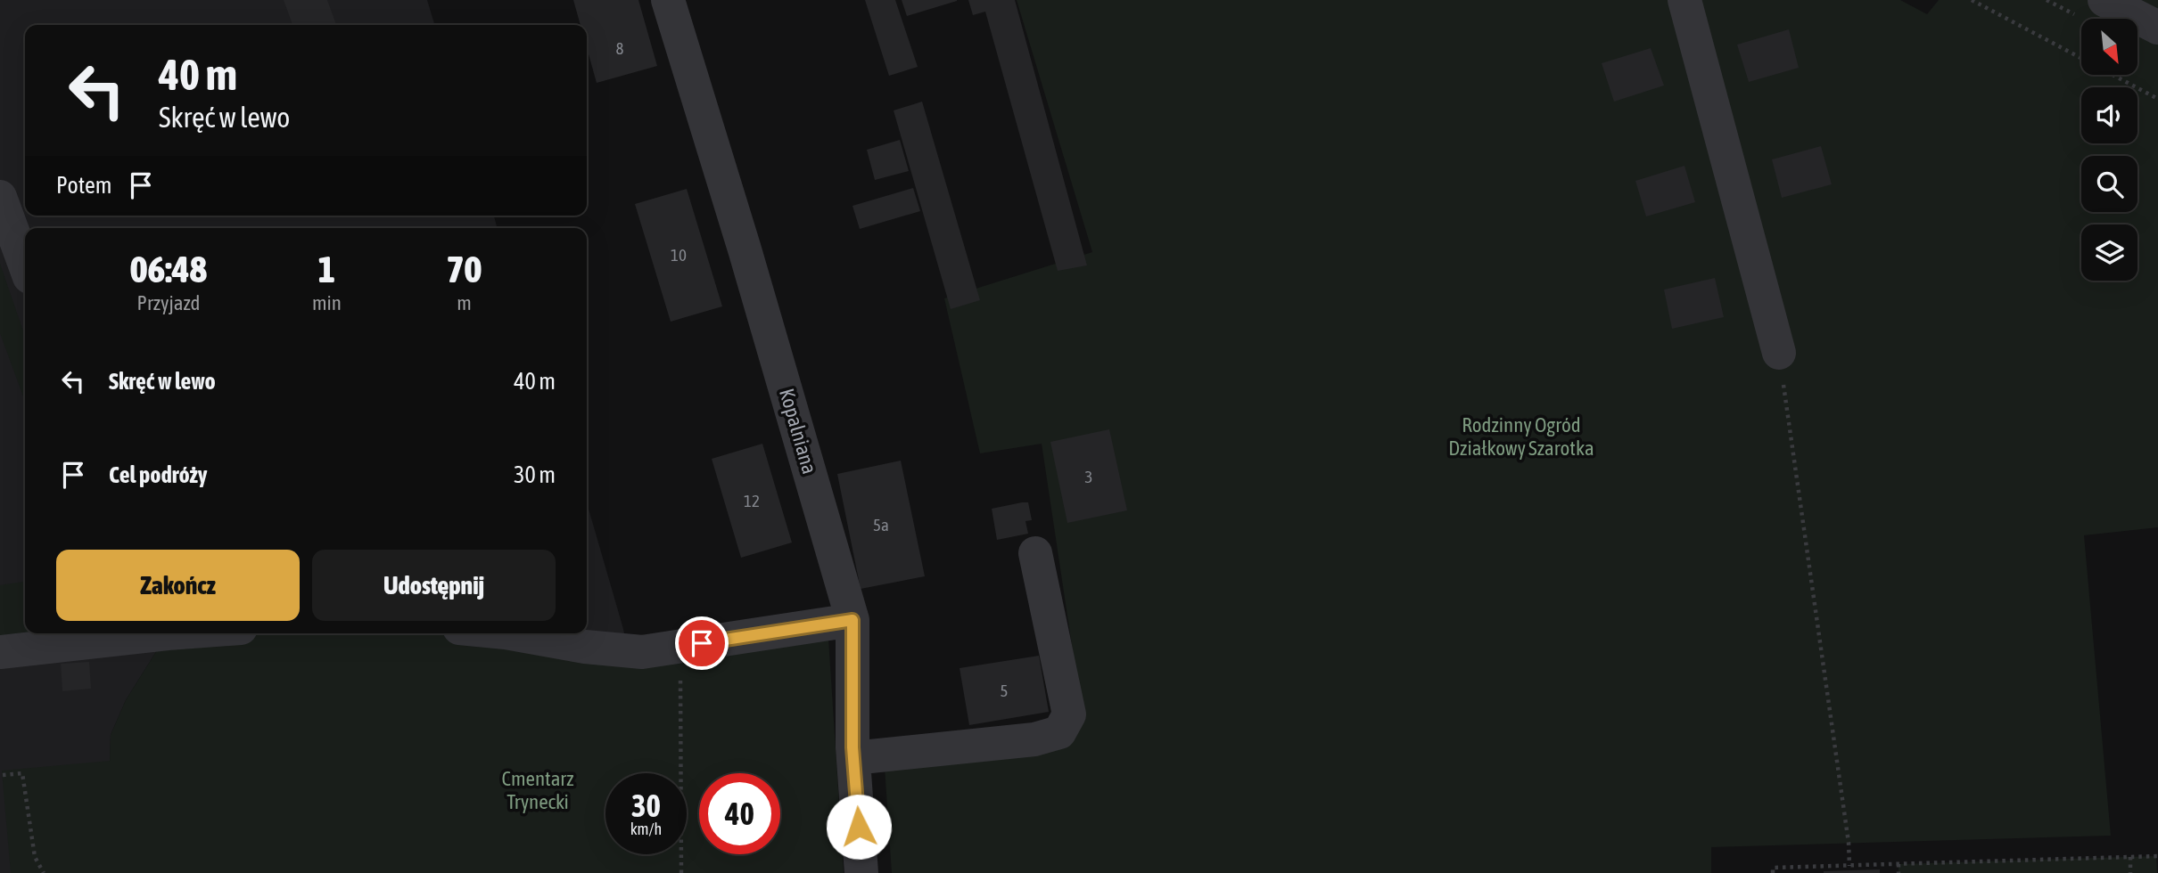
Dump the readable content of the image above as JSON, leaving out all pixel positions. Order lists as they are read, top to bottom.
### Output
{
  "streets": {
    "street": ["Kopalniana"]
  },
  "parks": ["Rodzinny Ogród Działkowy Szarotka", "Cmentarz Trynecki"],
  "house_numbers": [
    "8",
    "10",
    "3",
    "12",
    "5a",
    "5"
  ],
  "north": "bottom right",
  "page": {
    "turn": ["40 m", "Skręć w lewo"],
    "then": "Potem",
    "eta": [
      "06:48",
      "Przyjazd",
      "1",
      "min",
      "70",
      "m"
    ],
    "list": [
      {
        "name": "Skręć w lewo",
        "value": "40 m"
      },
      {
        "name": "Cel podróży",
        "value": "30 m"
      }
    ],
    "buttons": ["Zakończ", "Udostępnij"],
    "speed": "30 km/h",
    "limit": "40"
  }
}
